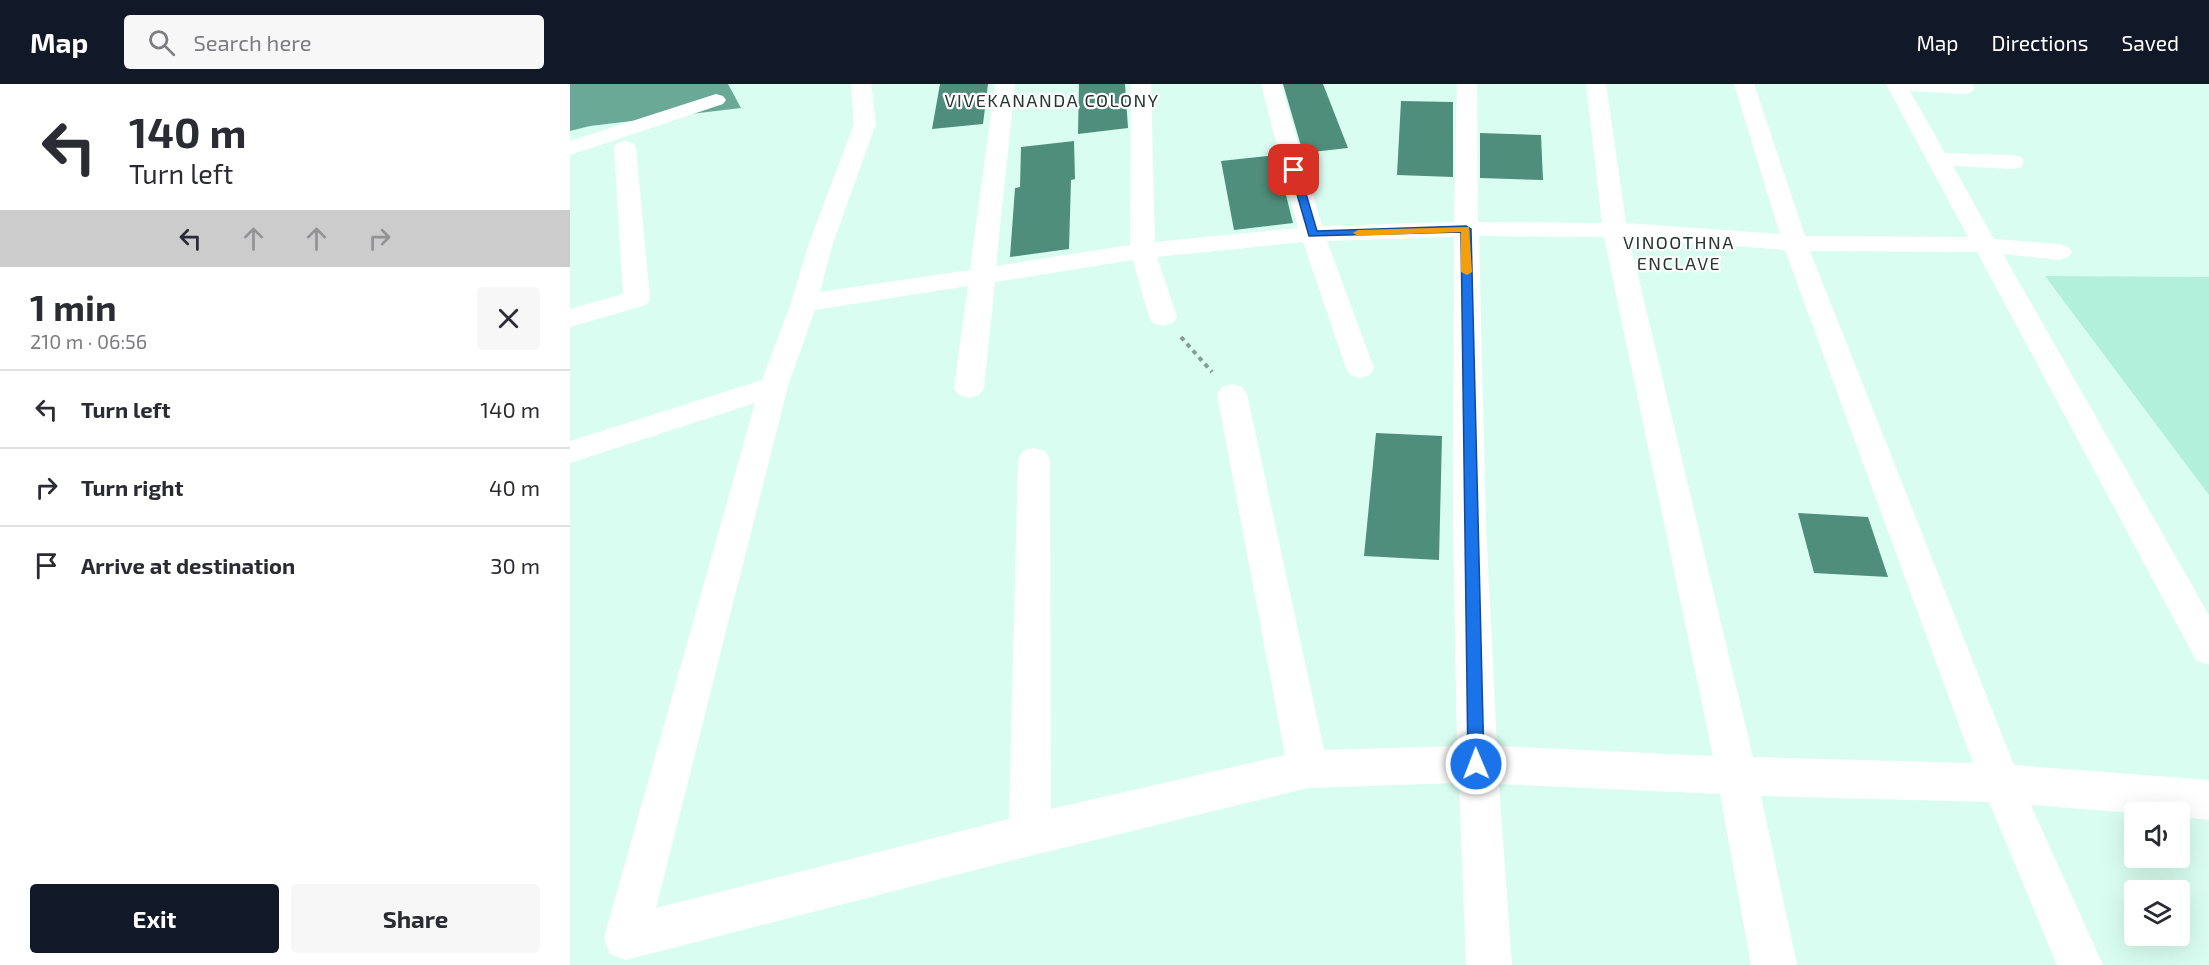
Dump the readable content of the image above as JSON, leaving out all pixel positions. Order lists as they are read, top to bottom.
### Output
{
  "districts": ["VIVEKANANDA COLONY", "VINOOTHNA ENCLAVE"],
  "page": {
    "header": "Map",
    "search": "Search here",
    "nav": ["Map", "Directions", "Saved"],
    "turn": ["140 m", "Turn left"],
    "heading": ["1 min", "210 m · 06:56"],
    "list": [
      {
        "name": "Turn left",
        "value": "140 m"
      },
      {
        "name": "Turn right",
        "value": "40 m"
      },
      {
        "name": "Arrive at destination",
        "value": "30 m"
      }
    ],
    "buttons": ["Exit", "Share"]
  }
}
